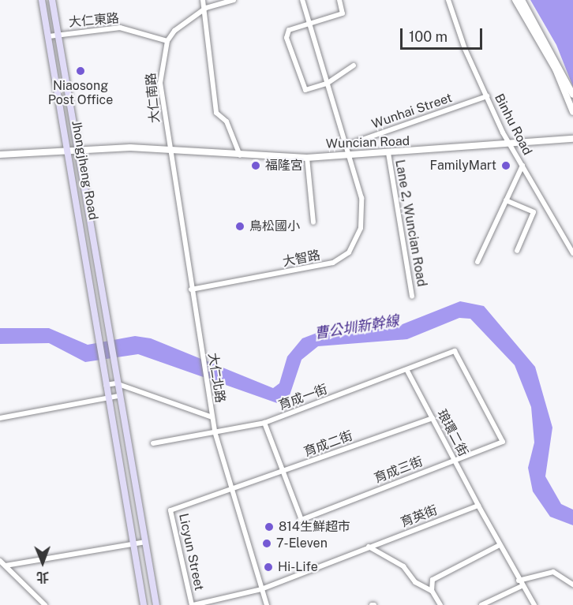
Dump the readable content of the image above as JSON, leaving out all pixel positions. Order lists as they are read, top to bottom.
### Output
{
  "streets": {
    "main road": ["Jhongjheng Road"],
    "street": [
      "大仁東路",
      "大仁南路",
      "Wunhai Street",
      "Binhu Road",
      "Wuncian Road",
      "Lane 2, Wuncian Road",
      "大智路",
      "大仁北路",
      "育成一街",
      "琅環二街",
      "育成二街",
      "育成三街",
      "育英街",
      "Licyun Street"
    ]
  },
  "crossings": [
    ["大仁東路", "大仁南路"],
    ["大仁東路", "Jhongjheng Road"],
    ["大仁南路", "Wuncian Road"],
    ["大仁南路", "大仁北路"],
    ["Wunhai Street", "Binhu Road"],
    ["Wunhai Street", "大智路"],
    ["Binhu Road", "Wuncian Road"],
    ["Wuncian Road", "Jhongjheng Road"],
    ["Wuncian Road", "Lane 2, Wuncian Road"],
    ["Wuncian Road", "大智路"],
    ["Wuncian Road", "大仁北路"],
    ["大智路", "大仁北路"],
    ["大仁北路", "育成一街"],
    ["大仁北路", "育成二街"],
    ["大仁北路", "育英街"],
    ["大仁北路", "Licyun Street"],
    ["育成一街", "琅環二街"],
    ["育成一街", "育成三街"],
    ["琅環二街", "育成二街"],
    ["琅環二街", "育成三街"],
    ["琅環二街", "育英街"],
    ["育成二街", "育成三街"],
    ["育成二街", "Licyun Street"],
    ["育英街", "Licyun Street"]
  ],
  "water": ["曹公圳新幹線"],
  "places": [
    "Niaosong Post Office",
    "福隆宮",
    "FamilyMart",
    "鳥松國小",
    "814生鮮超市",
    "7-Eleven",
    "Hi-Life"
  ],
  "scale_bar": "100 m",
  "north": "bottom"
}
